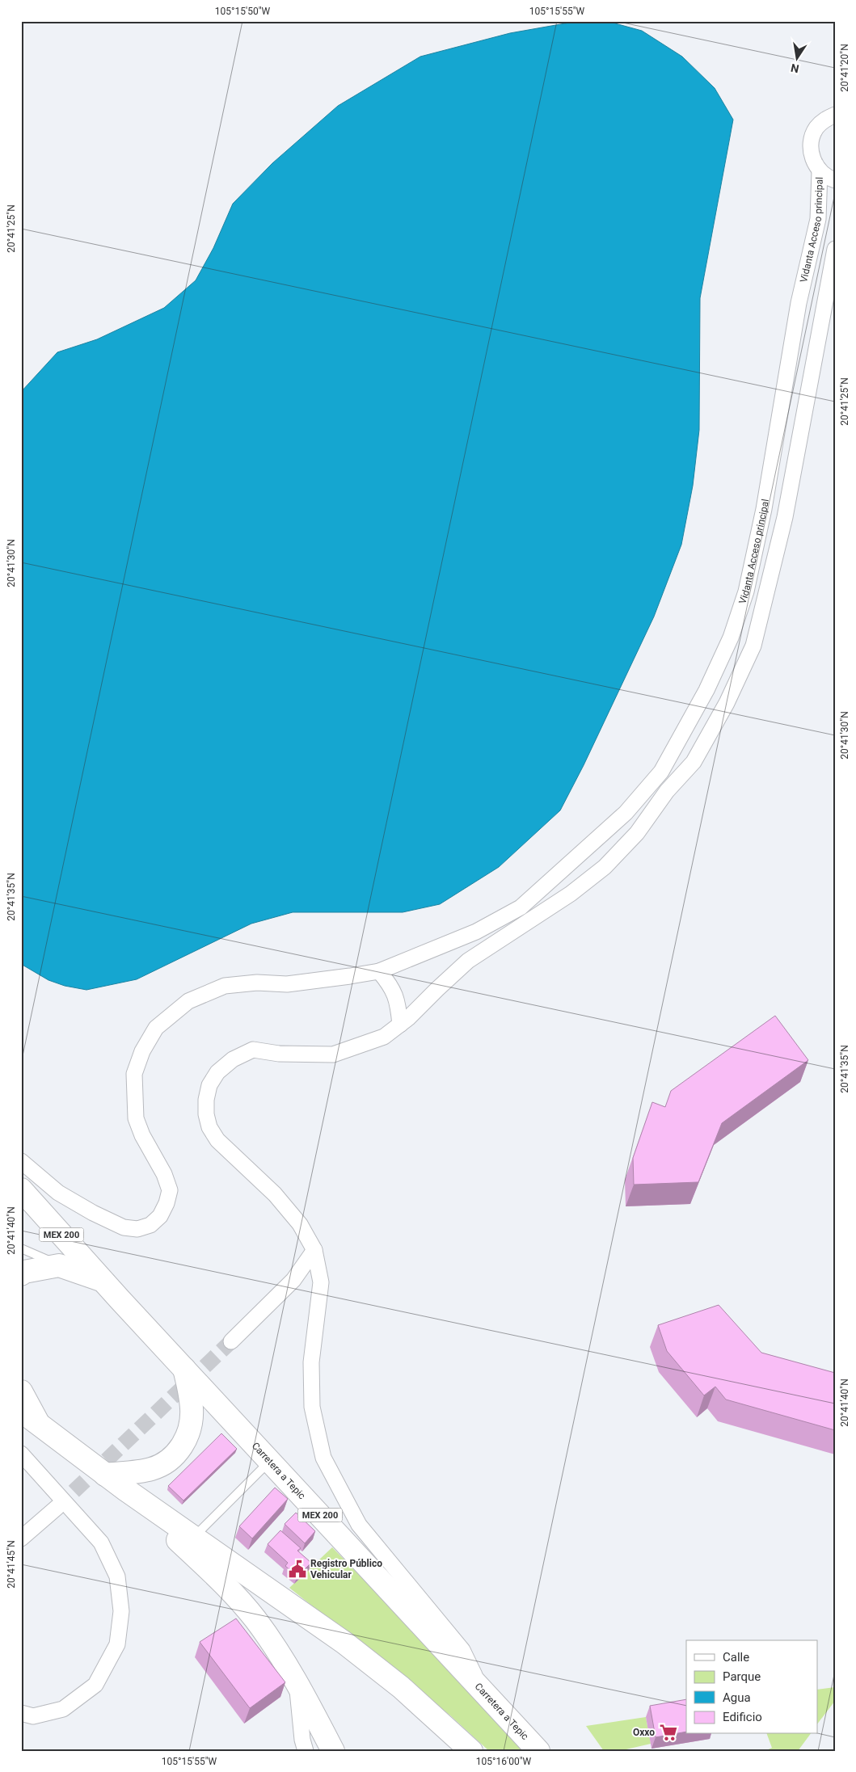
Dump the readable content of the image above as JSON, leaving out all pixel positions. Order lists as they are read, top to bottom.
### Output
{
  "streets": {
    "highway": ["MEX 200", "Carretera a Tepic"],
    "street": ["Vidanta Acceso principal"]
  },
  "places": {
    "public building": ["Registro Público Vehicular"],
    "supermarket": ["Oxxo"]
  },
  "legend": [
    "Calle",
    "Parque",
    "Agua",
    "Edificio"
  ],
  "north": "bottom",
  "coordinates": [
    "105°15'50\"W",
    "105°15'55\"W",
    "20°41'20\"N",
    "20°41'25\"N",
    "20°41'30\"N",
    "20°41'35\"N",
    "20°41'40\"N",
    "20°41'45\"N",
    "105°16'00\"W"
  ]
}
